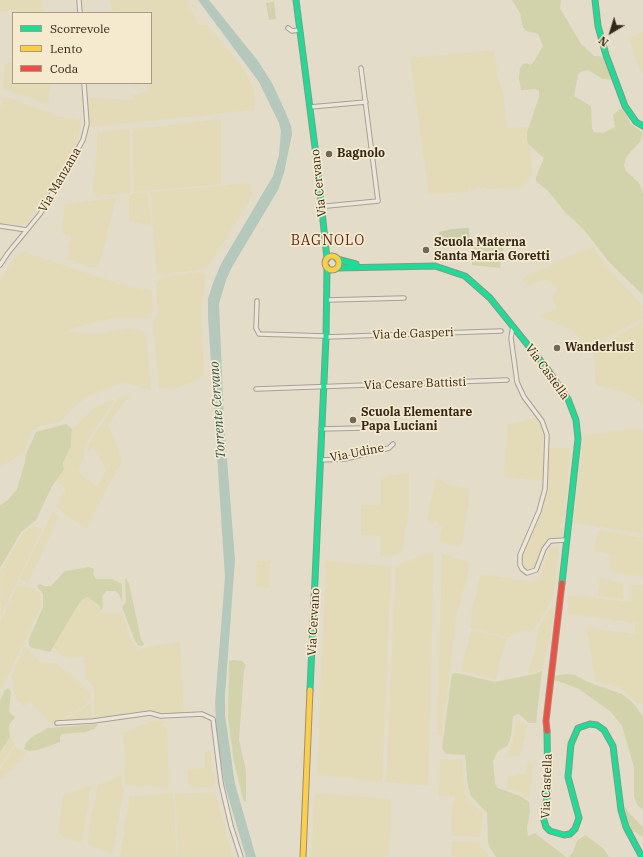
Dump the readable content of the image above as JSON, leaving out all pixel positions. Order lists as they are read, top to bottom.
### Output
{
  "streets": {
    "main road": ["Via Cervano", "Via Castella"],
    "street": [
      "Via Manzana",
      "Via de Gasperi",
      "Via Cesare Battisti",
      "Via Udine"
    ]
  },
  "crossings": [
    ["Via Cervano", "Via de Gasperi"],
    ["Via Cervano", "Via Castella"],
    ["Via Cervano", "Via Cesare Battisti"],
    ["Via Cervano", "Via Udine"]
  ],
  "districts": ["BAGNOLO"],
  "water": ["Torrente Cervano"],
  "places": [
    "Bagnolo",
    "Scuola Materna Santa Maria Goretti",
    "Wanderlust",
    "Scuola Elementare Papa Luciani"
  ],
  "legend": ["Scorrevole", "Lento", "Coda"],
  "north": "bottom left"
}
